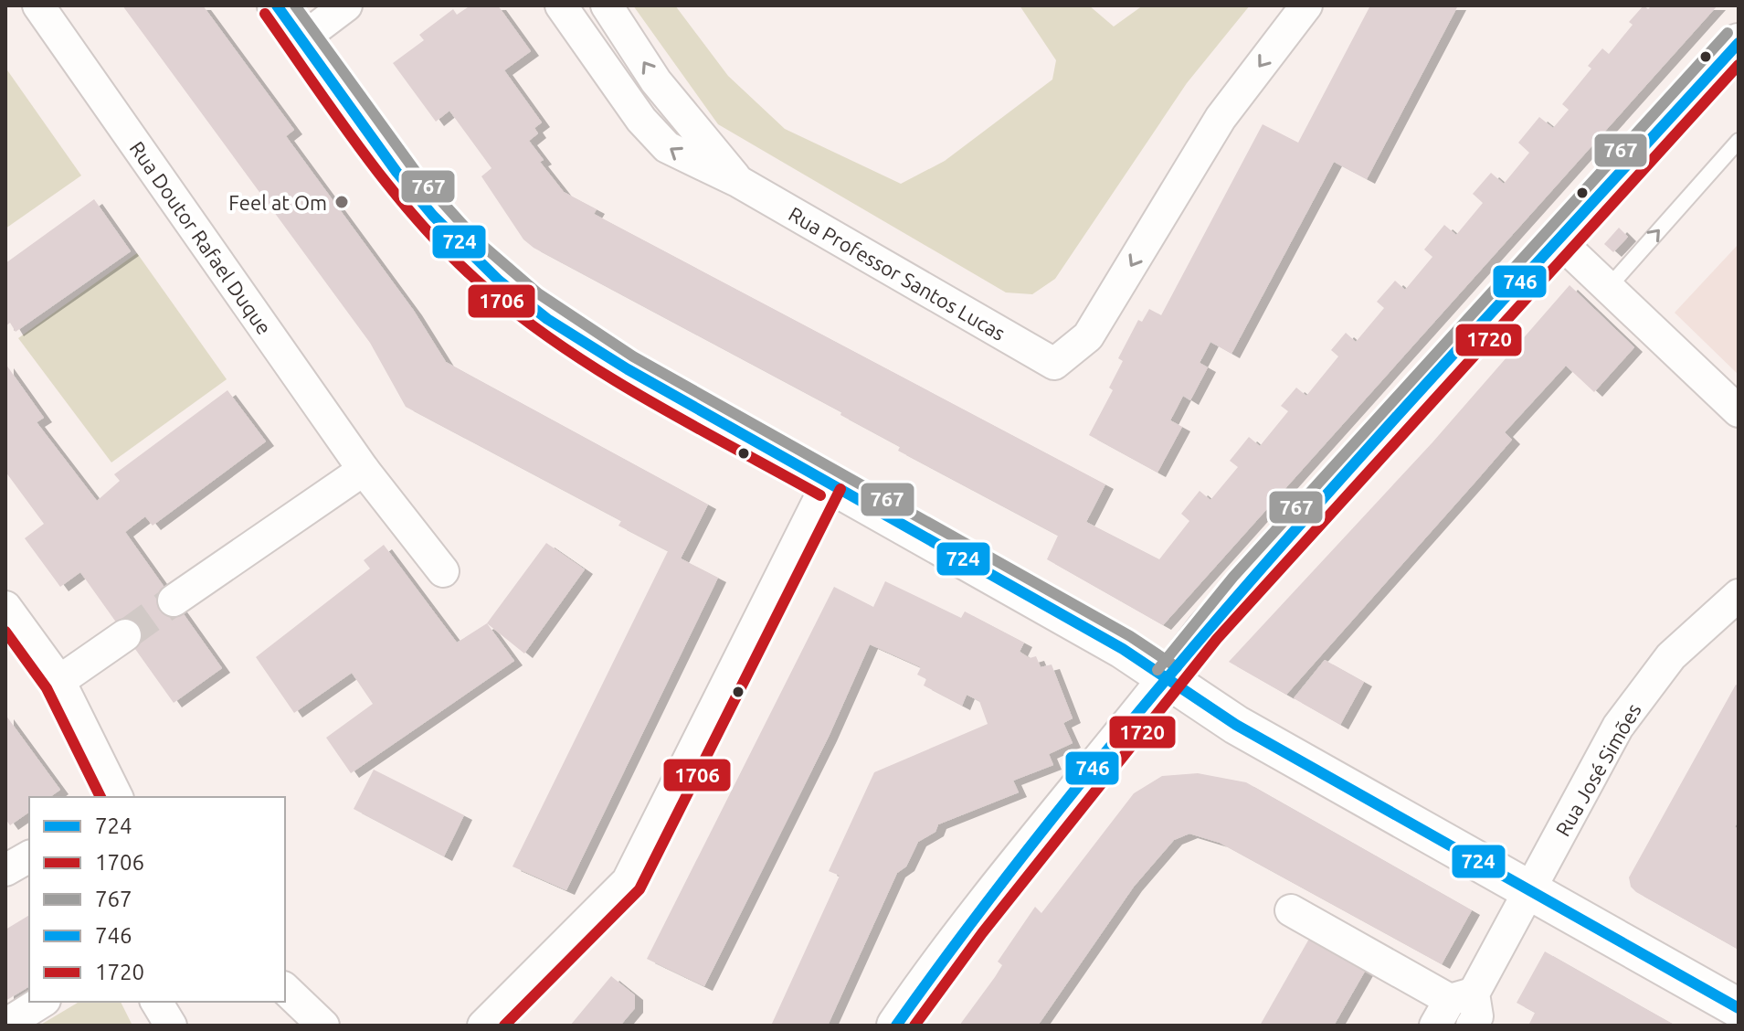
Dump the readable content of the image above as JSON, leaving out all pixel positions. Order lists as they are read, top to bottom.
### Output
{
  "streets": {
    "street": ["Rua Doutor Rafael Duque", "Rua Professor Santos Lucas", "Rua José Simões"]
  },
  "places": ["Feel at Om"],
  "lines": [
    "transit line 724",
    "transit line 767",
    "transit line 1706",
    "transit line 746",
    "transit line 1720"
  ],
  "legend": [
    "724",
    "1706",
    "767",
    "746",
    "1720"
  ]
}
